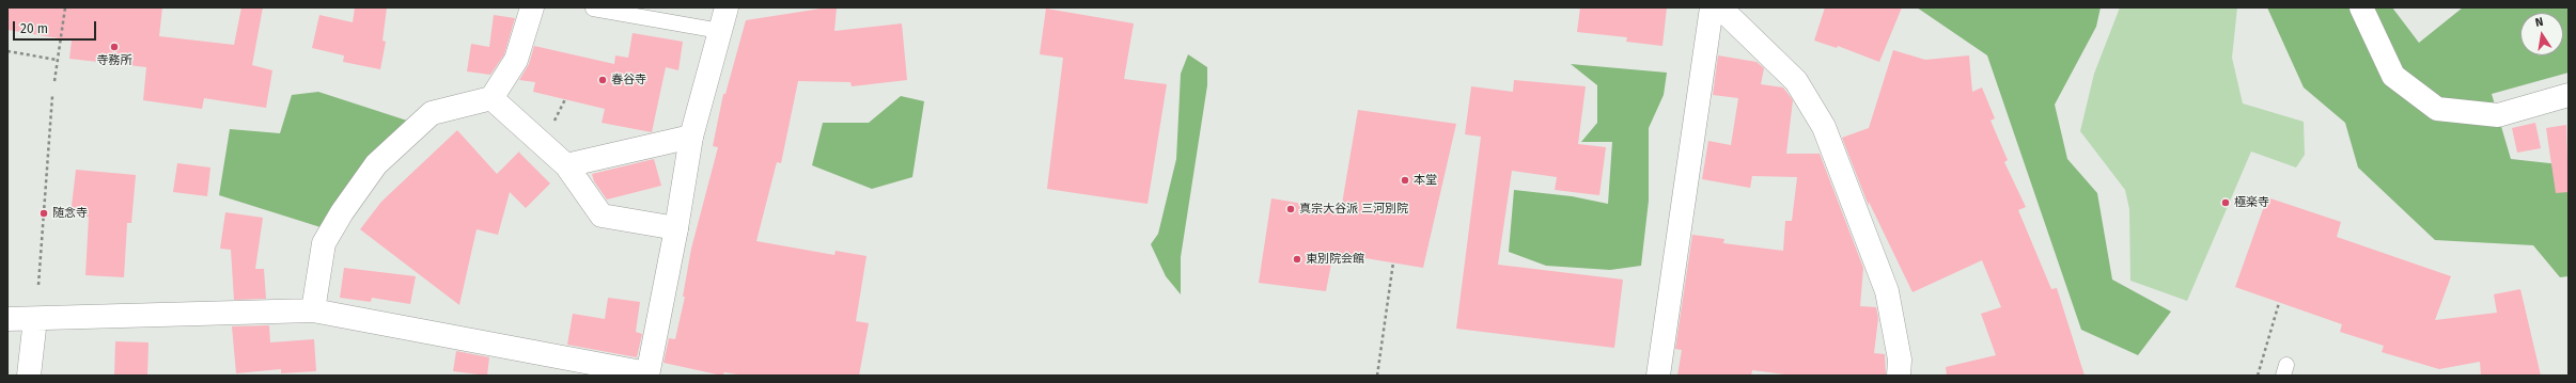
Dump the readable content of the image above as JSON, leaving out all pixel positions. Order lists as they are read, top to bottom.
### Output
{
  "places": [
    "寺務所",
    "春谷寺",
    "本堂",
    "極楽寺",
    "真宗大谷派 三河別院",
    "随念寺",
    "東別院会館"
  ],
  "scale_bar": "20 m",
  "north": "top"
}
